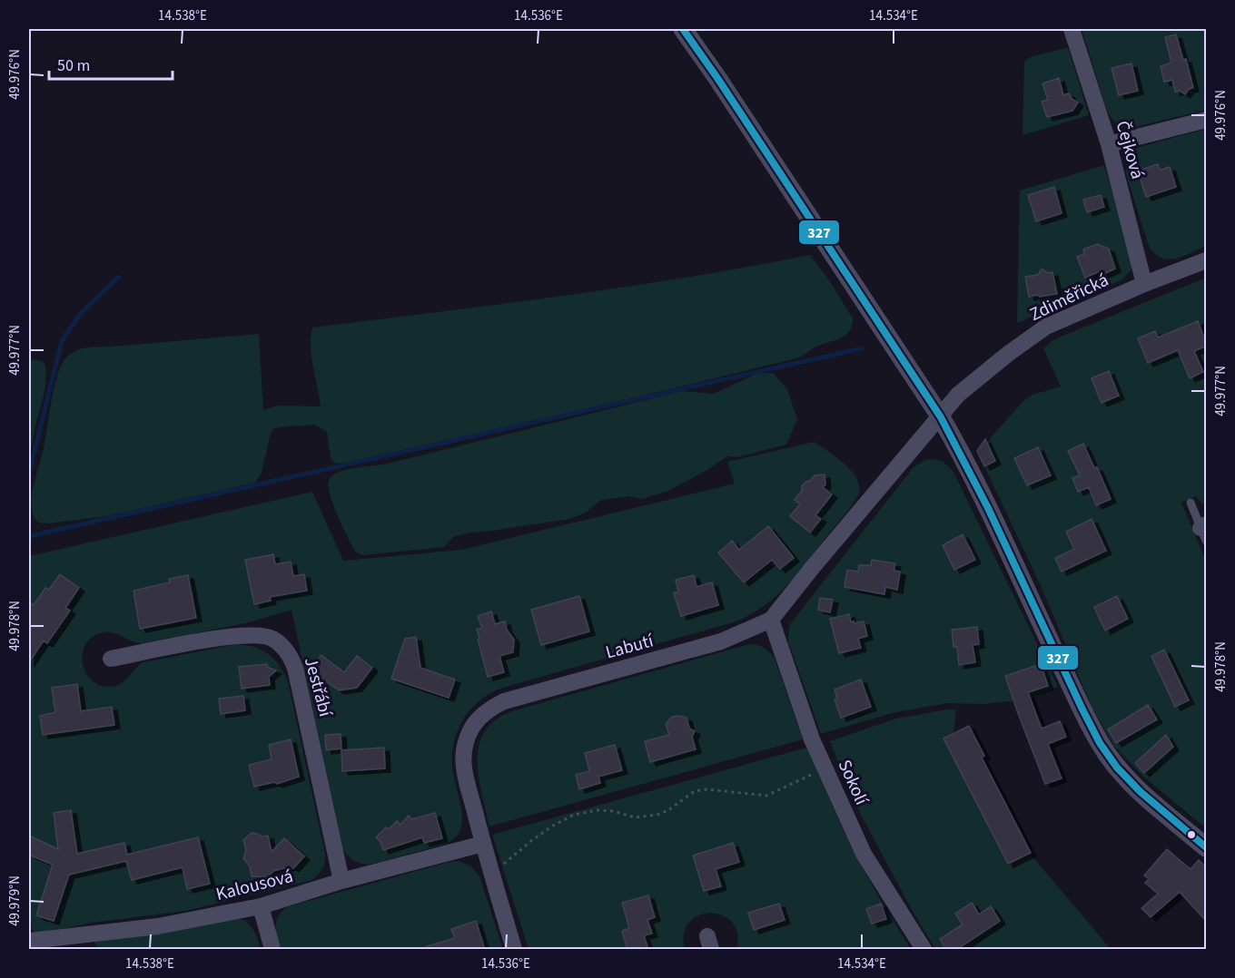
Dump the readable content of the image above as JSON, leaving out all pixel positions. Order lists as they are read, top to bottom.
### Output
{
  "streets": {
    "street": [
      "Čejková",
      "Zdiměřická",
      "Labutí",
      "Jestřábí",
      "Sokolí",
      "Kalousová"
    ]
  },
  "crossings": [
    ["Čejková", "Zdiměřická"],
    ["Zdiměřická", "Labutí"],
    ["Labutí", "Sokolí"],
    ["Labutí", "Kalousová"],
    ["Jestřábí", "Kalousová"]
  ],
  "lines": ["transit line 327"],
  "scale_bar": "50 m",
  "coordinates": [
    "14.538°E",
    "14.536°E",
    "14.534°E",
    "49.976°N",
    "49.977°N",
    "49.978°N",
    "49.979°N"
  ]
}
